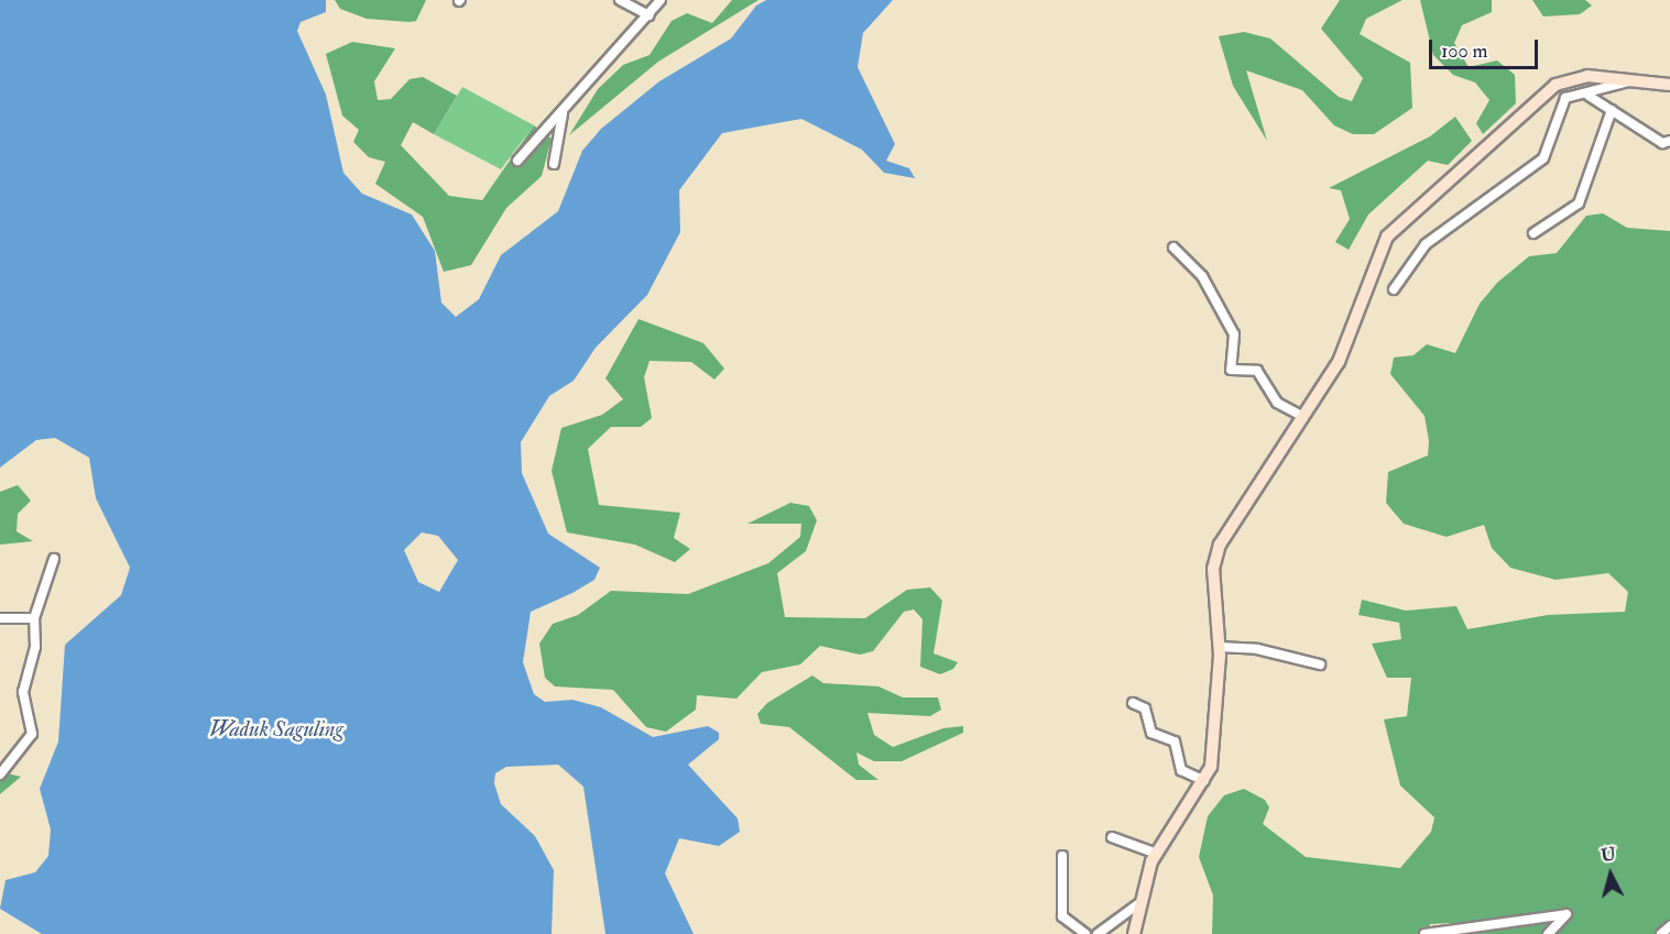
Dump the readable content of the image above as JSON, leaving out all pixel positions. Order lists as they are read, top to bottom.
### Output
{
  "water": ["Waduk Saguling"],
  "scale_bar": "100 m",
  "north": "top"
}
